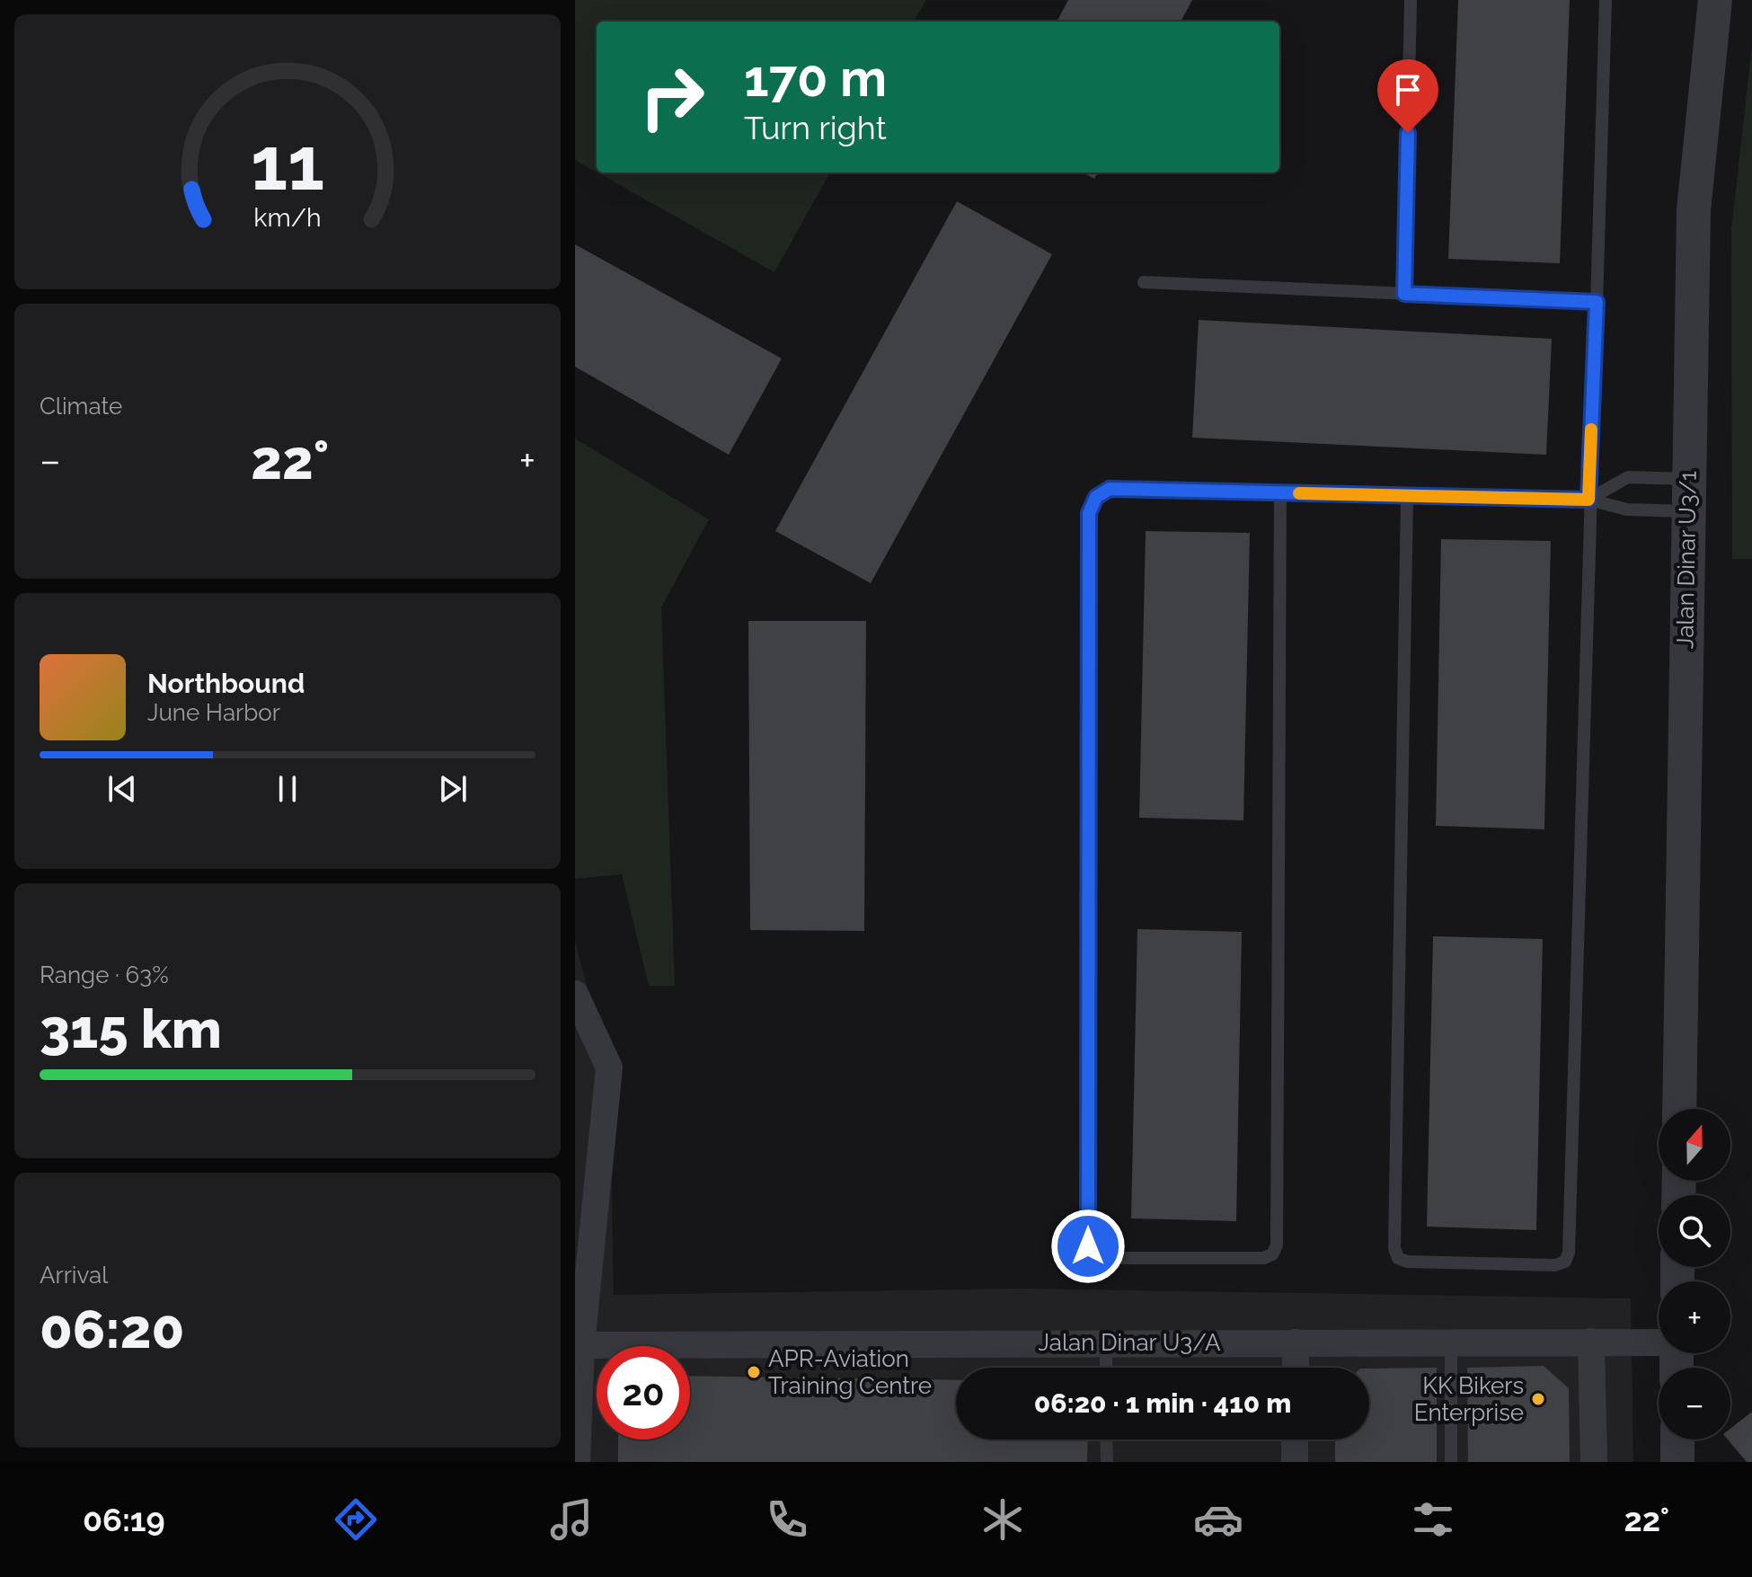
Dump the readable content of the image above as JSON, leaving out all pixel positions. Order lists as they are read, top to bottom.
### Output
{
  "streets": {
    "street": ["Jalan Dinar U3/1", "Jalan Dinar U3/A"]
  },
  "places": ["APR-Aviation Training Centre", "KK Bikers Enterprise"],
  "north": "top",
  "page": {
    "turn": ["170 m", "Turn right"],
    "tile": [
      "Climate",
      ["Range · 63%", "315 km"],
      ["Arrival", "06:20"]
    ],
    "heat": ["−", "22°", "+"],
    "song": ["Northbound", "June Harbor"],
    "map_buttons": ["+", "−"],
    "limit": "20",
    "trip": "06:20 · 1 min · 410 m",
    "tabs": ["06:19", "22°"],
    "gauge": ["11", "km/h"]
  }
}
